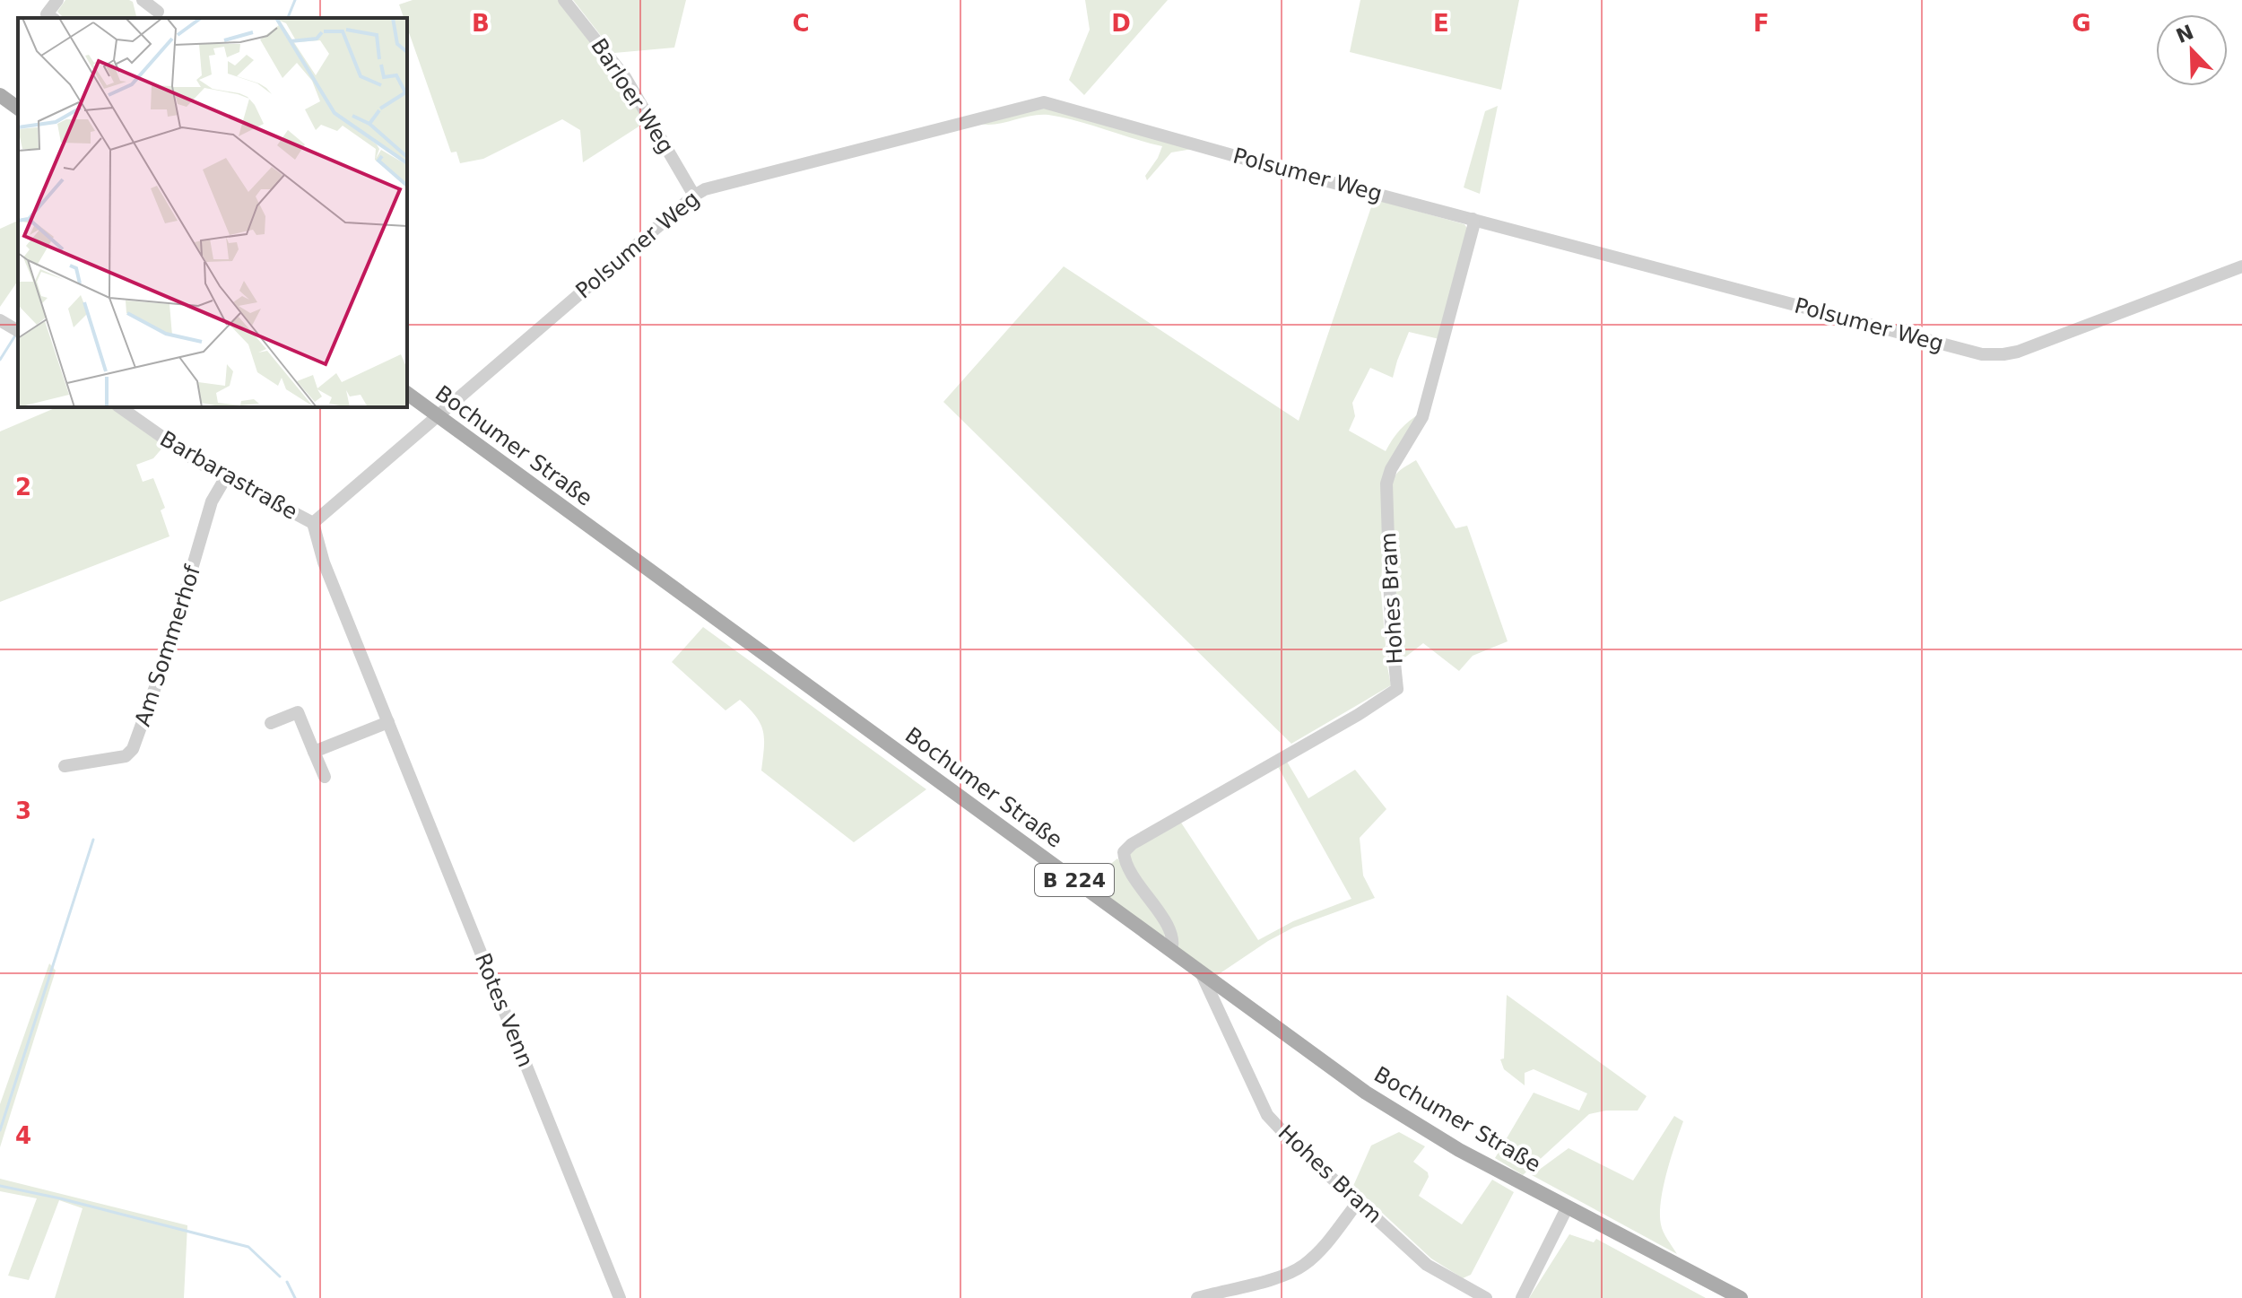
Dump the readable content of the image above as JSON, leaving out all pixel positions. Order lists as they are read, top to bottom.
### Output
{
  "streets": {
    "main road": ["Bochumer Straße", "B 224"],
    "street": [
      "Barloer Weg",
      "Polsumer Weg",
      "Barbarastraße",
      "Hohes Bram",
      "Am Sommerhof",
      "Rotes Venn"
    ]
  },
  "crossings": [
    ["Barloer Weg", "Polsumer Weg"],
    ["Polsumer Weg", "Bochumer Straße"],
    ["Polsumer Weg", "Barbarastraße"],
    ["Polsumer Weg", "Hohes Bram"],
    ["Bochumer Straße", "Barbarastraße"],
    ["Bochumer Straße", "Hohes Bram"],
    ["Barbarastraße", "Am Sommerhof"],
    ["Barbarastraße", "Rotes Venn"]
  ],
  "north": "top left",
  "grid": {
    "columns": [
      "B",
      "C",
      "D",
      "E",
      "F",
      "G"
    ],
    "rows": ["2", "3", "4"]
  }
}
